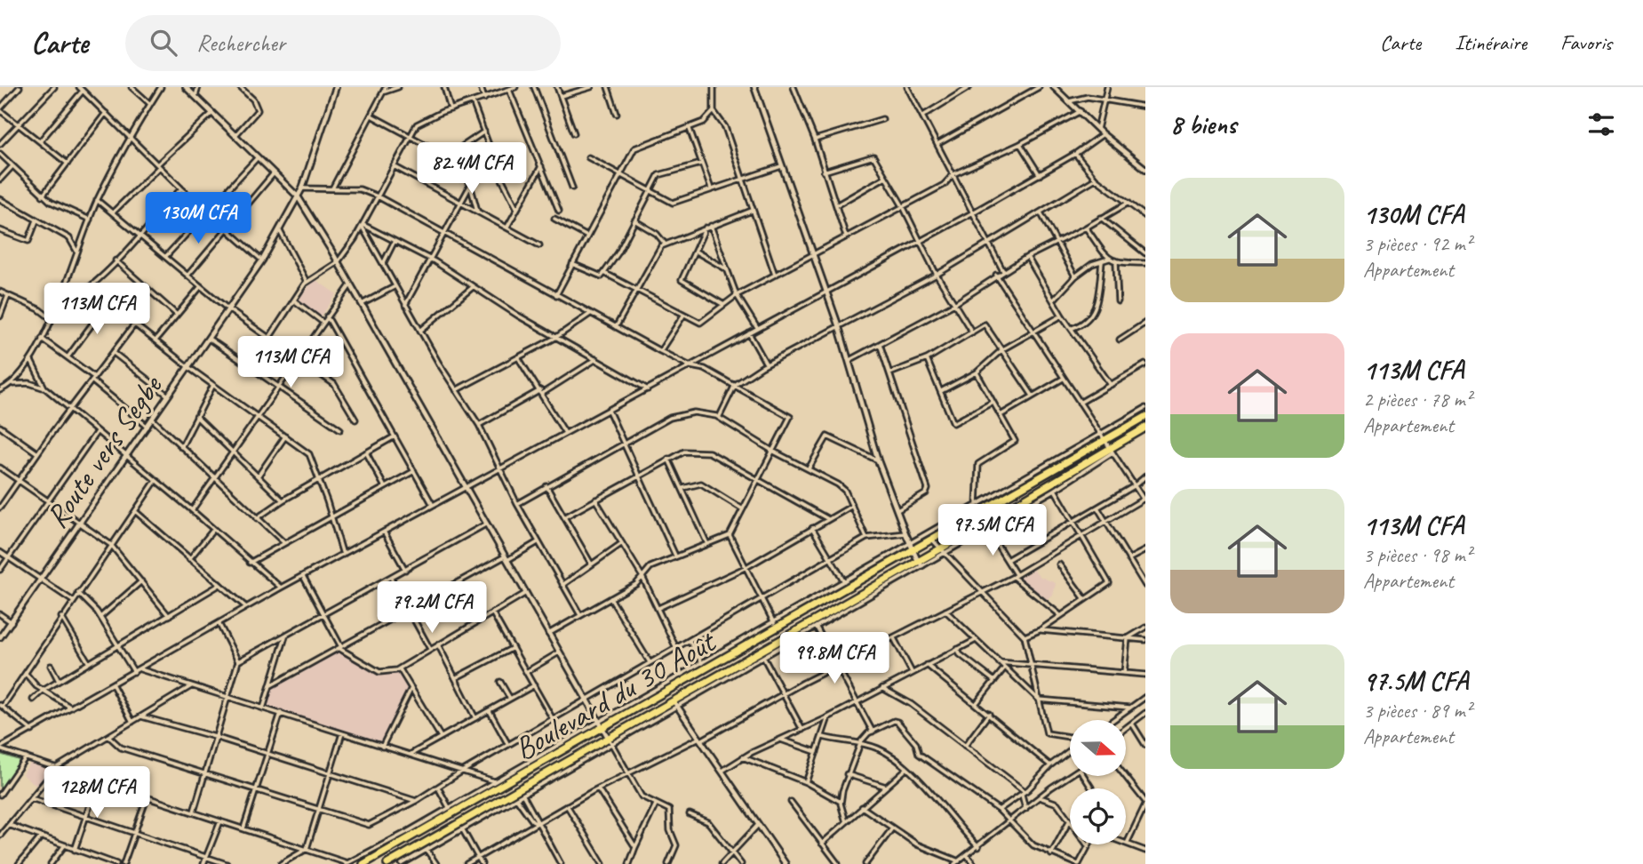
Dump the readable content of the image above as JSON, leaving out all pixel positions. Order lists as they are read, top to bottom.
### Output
{
  "streets": {
    "highway": ["Boulevard du 30 Août"],
    "street": ["Route vers Segbe"]
  },
  "north": "right",
  "page": {
    "header": "Carte",
    "search": "Rechercher",
    "nav": ["Carte", "Itinéraire", "Favoris"],
    "heading": "8 biens",
    "price": [
      "82.4M CFA",
      "130M CFA",
      "113M CFA",
      "113M CFA",
      "97.5M CFA",
      "79.2M CFA",
      "99.8M CFA",
      "128M CFA"
    ],
    "list": [
      {
        "name": "130M CFA",
        "note": "3 pièces · 92 m² · Appartement"
      },
      {
        "name": "113M CFA",
        "note": "2 pièces · 78 m² · Appartement"
      },
      {
        "name": "113M CFA",
        "note": "3 pièces · 98 m² · Appartement"
      },
      {
        "name": "97.5M CFA",
        "note": "3 pièces · 89 m² · Appartement"
      }
    ]
  }
}
